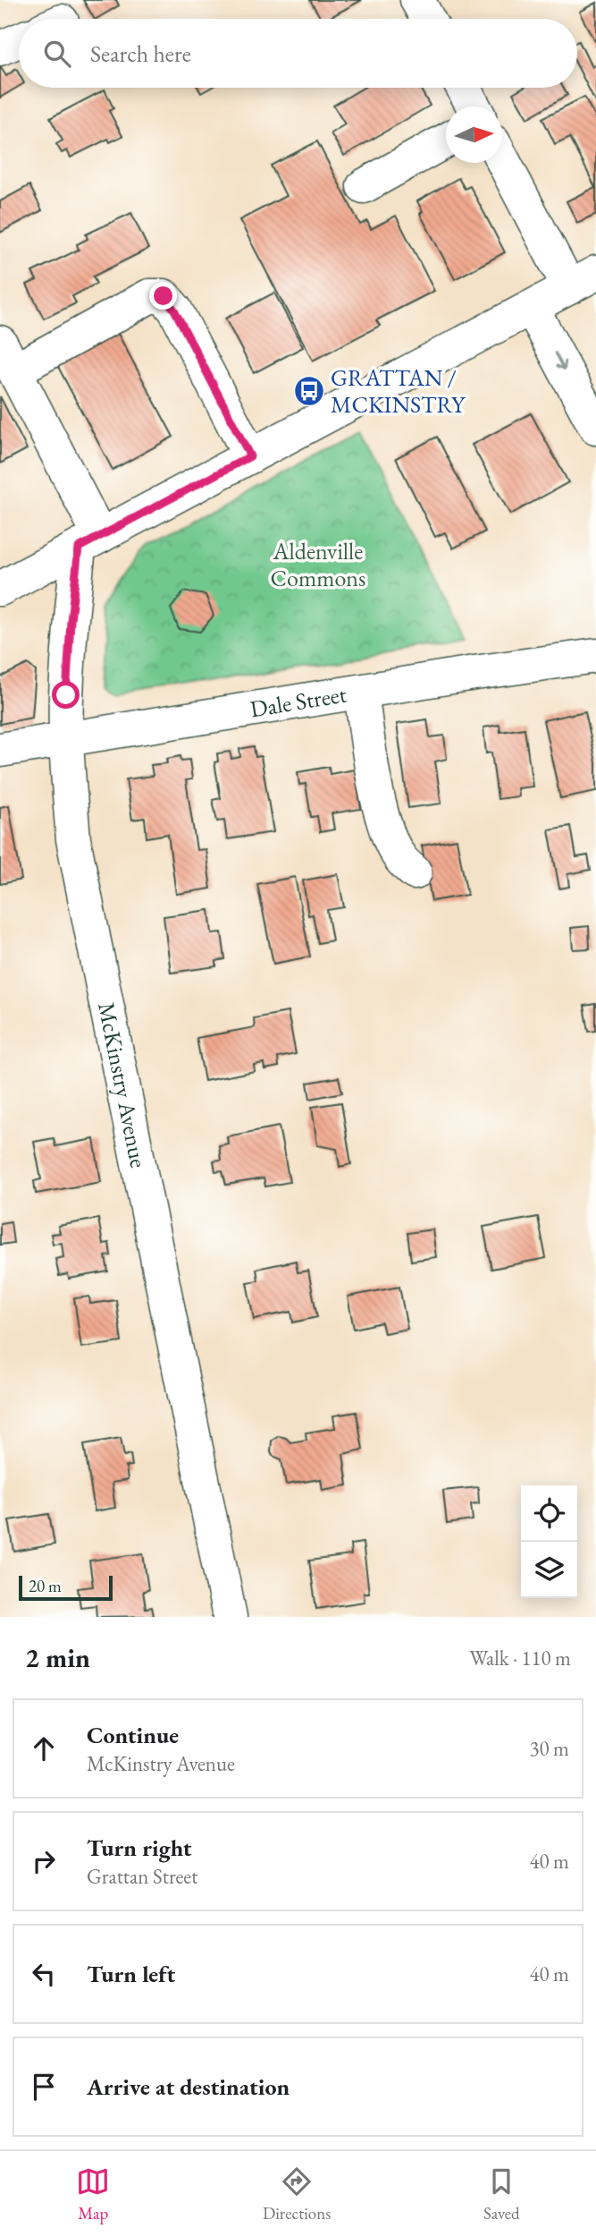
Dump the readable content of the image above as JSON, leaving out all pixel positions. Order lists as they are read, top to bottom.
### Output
{
  "streets": {
    "street": ["Dale Street", "McKinstry Avenue"]
  },
  "crossings": [
    ["Dale Street", "McKinstry Avenue"]
  ],
  "parks": ["Aldenville Commons"],
  "places": {
    "bus stop": ["GRATTAN / MCKINSTRY"]
  },
  "scale_bar": "20 m",
  "north": "right",
  "page": {
    "search": "Search here",
    "scale": "20 m",
    "heading": ["2 min", "Walk · 110 m"],
    "list": [
      ["Continue", "McKinstry Avenue", "30 m"],
      ["Turn right", "Grattan Street", "40 m"],
      ["Turn left", "40 m"],
      "Arrive at destination"
    ],
    "nav": ["Map", "Directions", "Saved"]
  }
}
